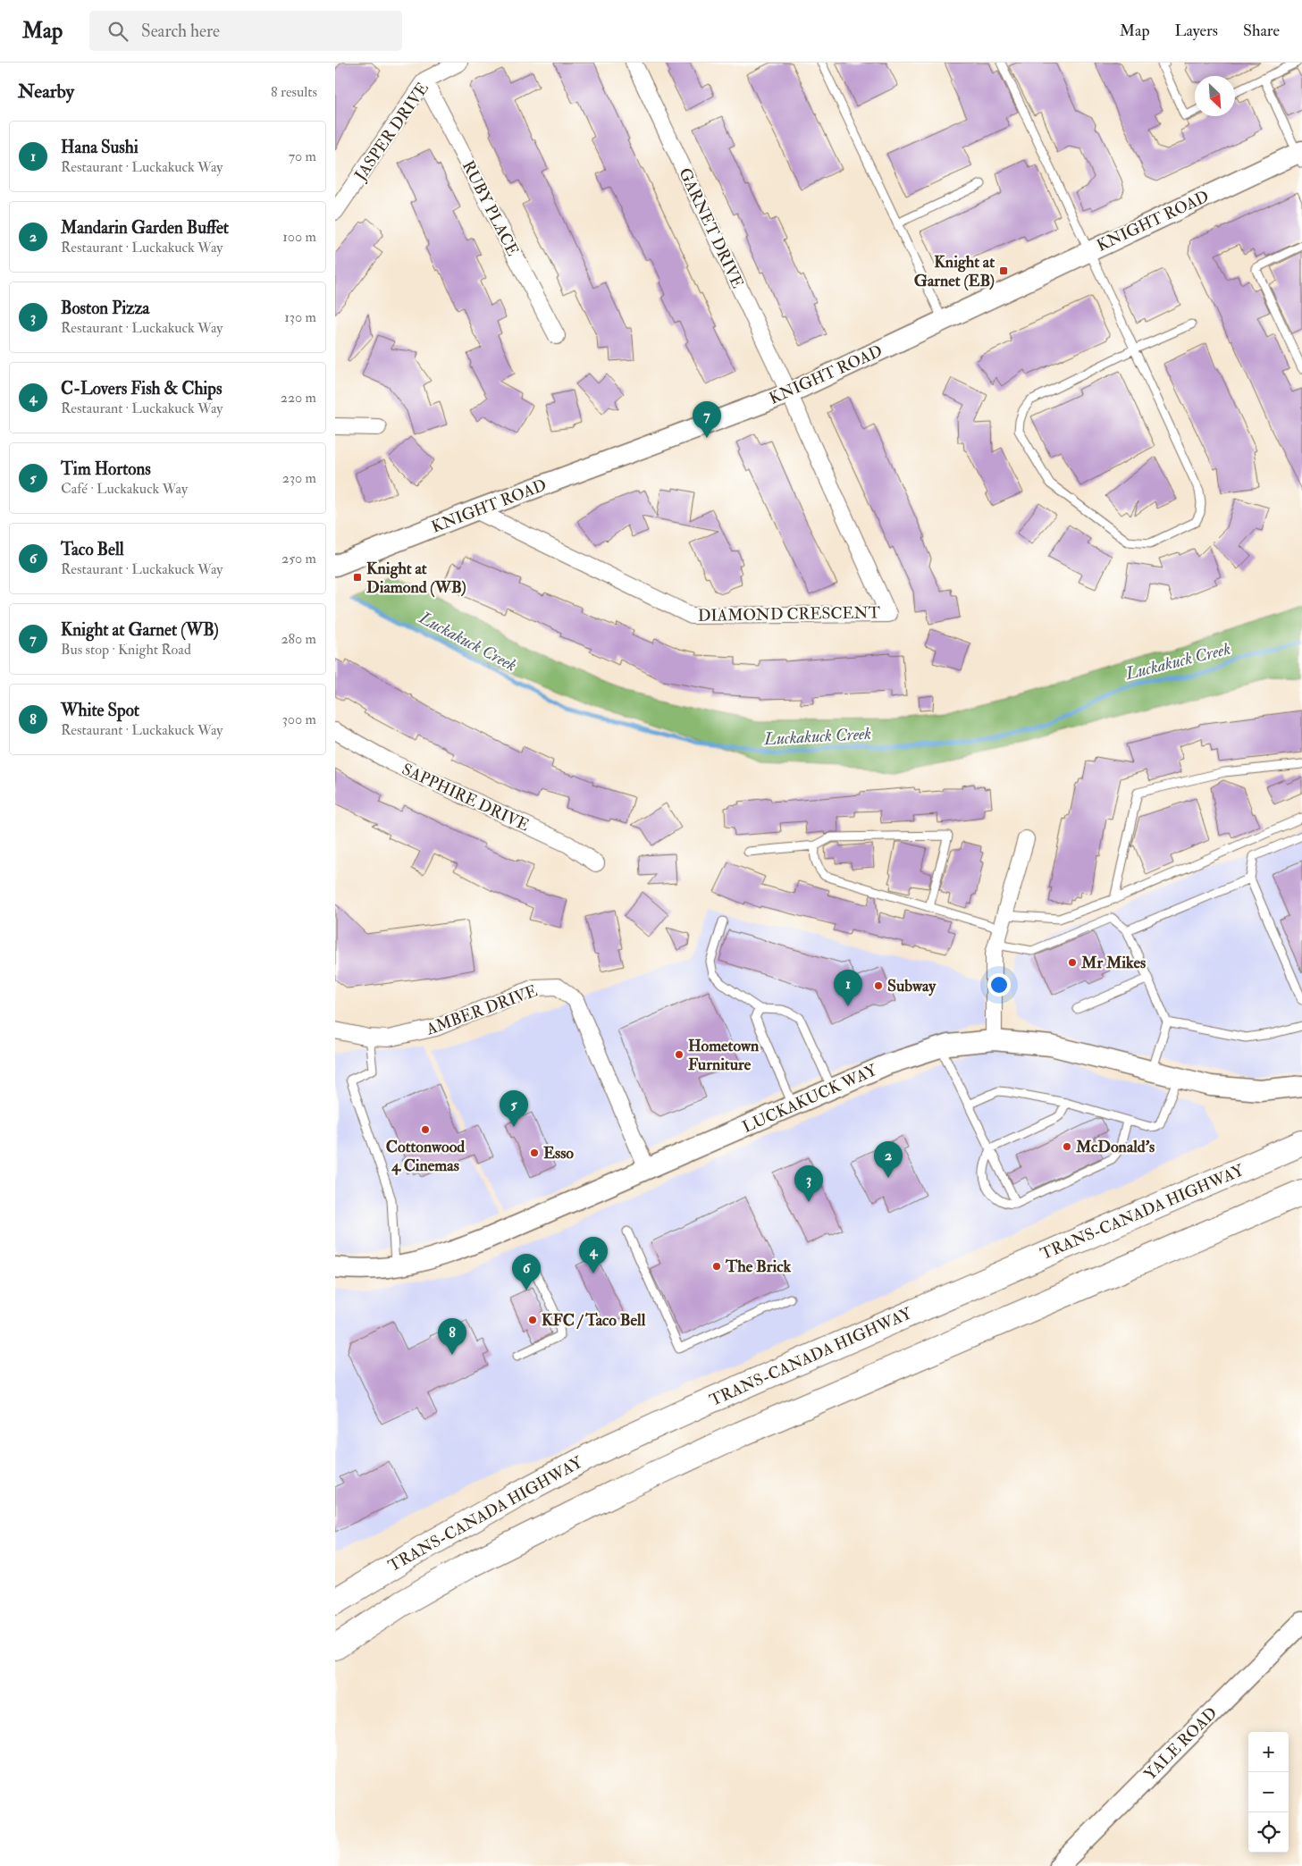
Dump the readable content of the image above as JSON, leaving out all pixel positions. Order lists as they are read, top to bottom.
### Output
{
  "streets": {
    "highway": ["TRANS-CANADA HIGHWAY"],
    "street": [
      "JASPER DRIVE",
      "RUBY PLACE",
      "KNIGHT ROAD",
      "GARNET DRIVE",
      "DIAMOND CRESCENT",
      "SAPPHIRE DRIVE",
      "AMBER DRIVE",
      "LUCKAKUCK WAY",
      "YALE ROAD"
    ]
  },
  "crossings": [
    ["JASPER DRIVE", "RUBY PLACE"],
    ["KNIGHT ROAD", "GARNET DRIVE"],
    ["KNIGHT ROAD", "DIAMOND CRESCENT"],
    ["GARNET DRIVE", "DIAMOND CRESCENT"],
    ["AMBER DRIVE", "LUCKAKUCK WAY"]
  ],
  "water": ["Luckakuck Creek"],
  "places": {
    "transit": ["Knight at Garnet (EB)", "Knight at Diamond (WB)"],
    "other": [
      "Mr Mikes",
      "Subway",
      "Hometown Furniture",
      "Cottonwood 4 Cinemas",
      "McDonald's",
      "Esso",
      "The Brick",
      "KFC / Taco Bell"
    ]
  },
  "north": "bottom right",
  "page": {
    "header": "Map",
    "search": "Search here",
    "nav": ["Map", "Layers", "Share"],
    "heading": ["Nearby", "8 results"],
    "list": [
      {
        "mark": "1",
        "name": "Hana Sushi",
        "note": "Restaurant · Luckakuck Way",
        "value": "70 m"
      },
      {
        "mark": "2",
        "name": "Mandarin Garden Buffet",
        "note": "Restaurant · Luckakuck Way",
        "value": "100 m"
      },
      {
        "mark": "3",
        "name": "Boston Pizza",
        "note": "Restaurant · Luckakuck Way",
        "value": "130 m"
      },
      {
        "mark": "4",
        "name": "C-Lovers Fish & Chips",
        "note": "Restaurant · Luckakuck Way",
        "value": "220 m"
      },
      {
        "mark": "5",
        "name": "Tim Hortons",
        "note": "Café · Luckakuck Way",
        "value": "230 m"
      },
      {
        "mark": "6",
        "name": "Taco Bell",
        "note": "Restaurant · Luckakuck Way",
        "value": "250 m"
      },
      {
        "mark": "7",
        "name": "Knight at Garnet (WB)",
        "note": "Bus stop · Knight Road",
        "value": "280 m"
      },
      {
        "mark": "8",
        "name": "White Spot",
        "note": "Restaurant · Luckakuck Way",
        "value": "300 m"
      }
    ],
    "pins": [
      "7",
      "1",
      "5",
      "2",
      "3",
      "4",
      "6",
      "8"
    ],
    "map_buttons": ["+", "−"]
  }
}
